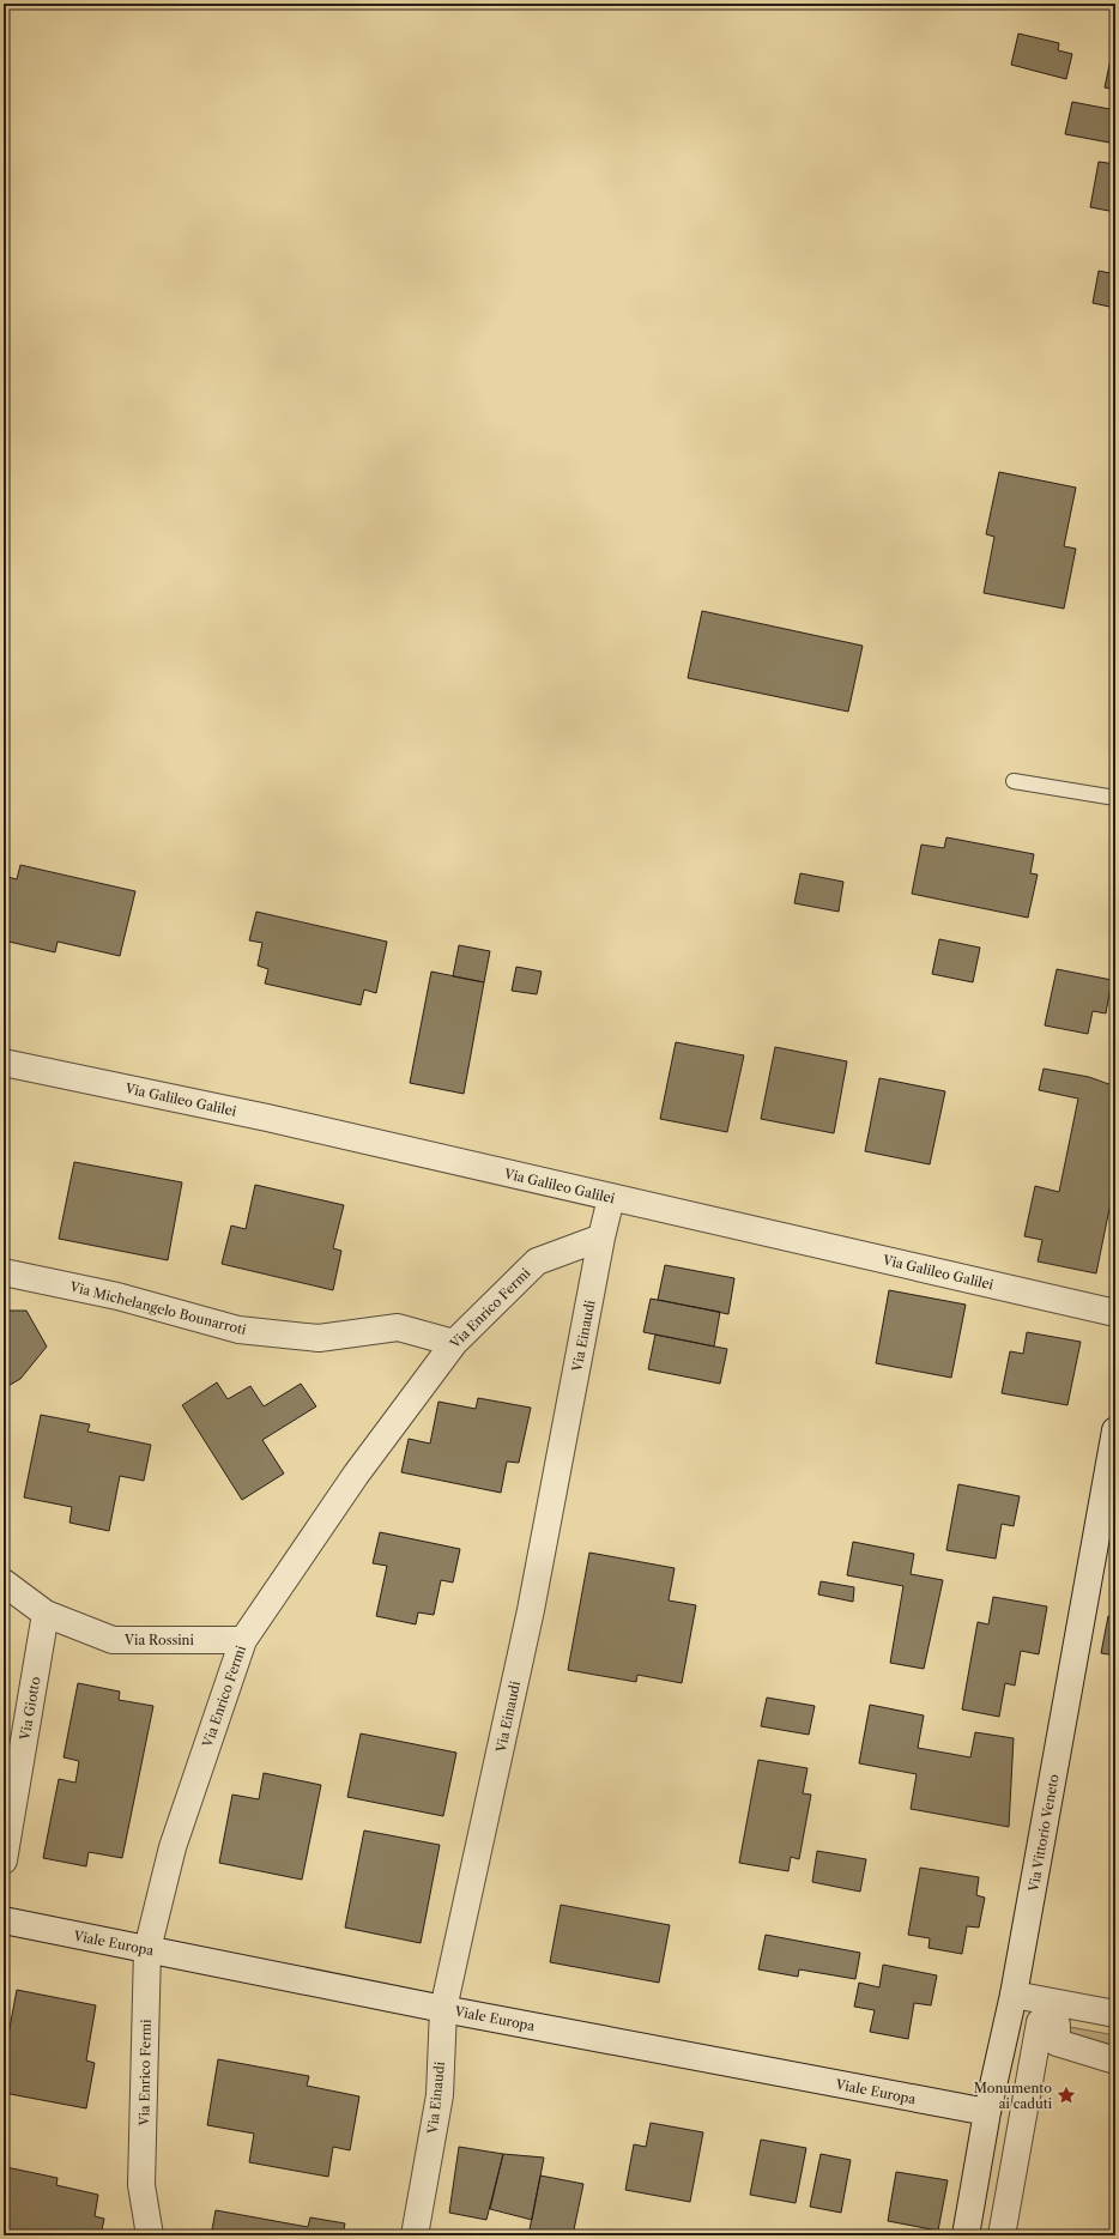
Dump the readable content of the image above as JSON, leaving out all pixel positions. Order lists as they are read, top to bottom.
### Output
{
  "streets": {
    "street": [
      "Via Galileo Galilei",
      "Via Michelangelo Bounarroti",
      "Via Enrico Fermi",
      "Via Einaudi",
      "Via Rossini",
      "Via Giotto",
      "Via Vittorio Veneto",
      "Viale Europa"
    ]
  },
  "crossings": [
    ["Via Galileo Galilei", "Via Einaudi"],
    ["Via Michelangelo Bounarroti", "Via Enrico Fermi"],
    ["Via Enrico Fermi", "Via Einaudi"],
    ["Via Enrico Fermi", "Via Rossini"],
    ["Via Enrico Fermi", "Viale Europa"],
    ["Via Einaudi", "Viale Europa"],
    ["Via Rossini", "Via Giotto"],
    ["Via Vittorio Veneto", "Viale Europa"]
  ],
  "places": {
    "place": ["Monumento ai caduti"]
  }
}
